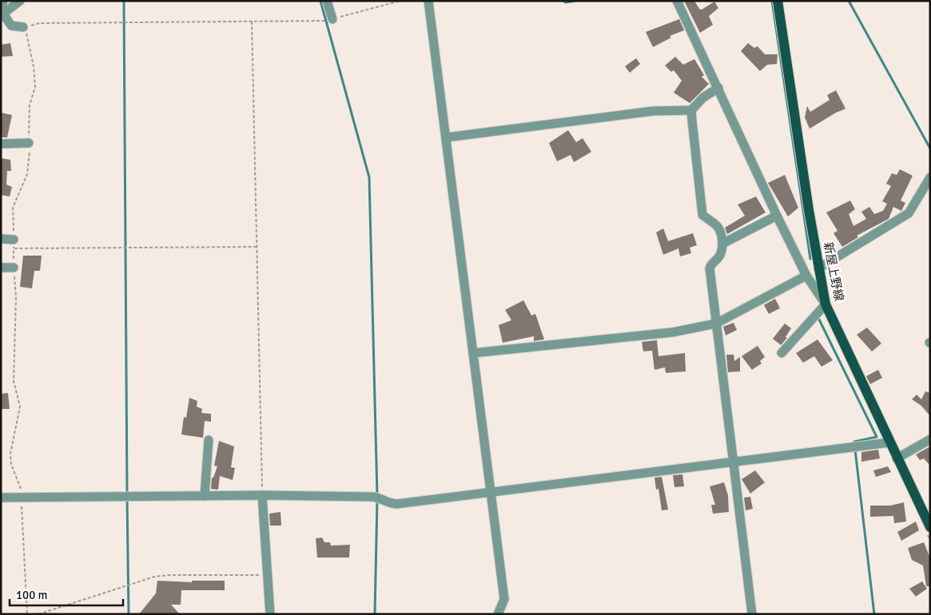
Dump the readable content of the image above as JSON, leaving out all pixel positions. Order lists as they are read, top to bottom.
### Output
{
  "streets": {
    "main road": ["新屋上野線"]
  },
  "scale_bar": "100 m"
}
